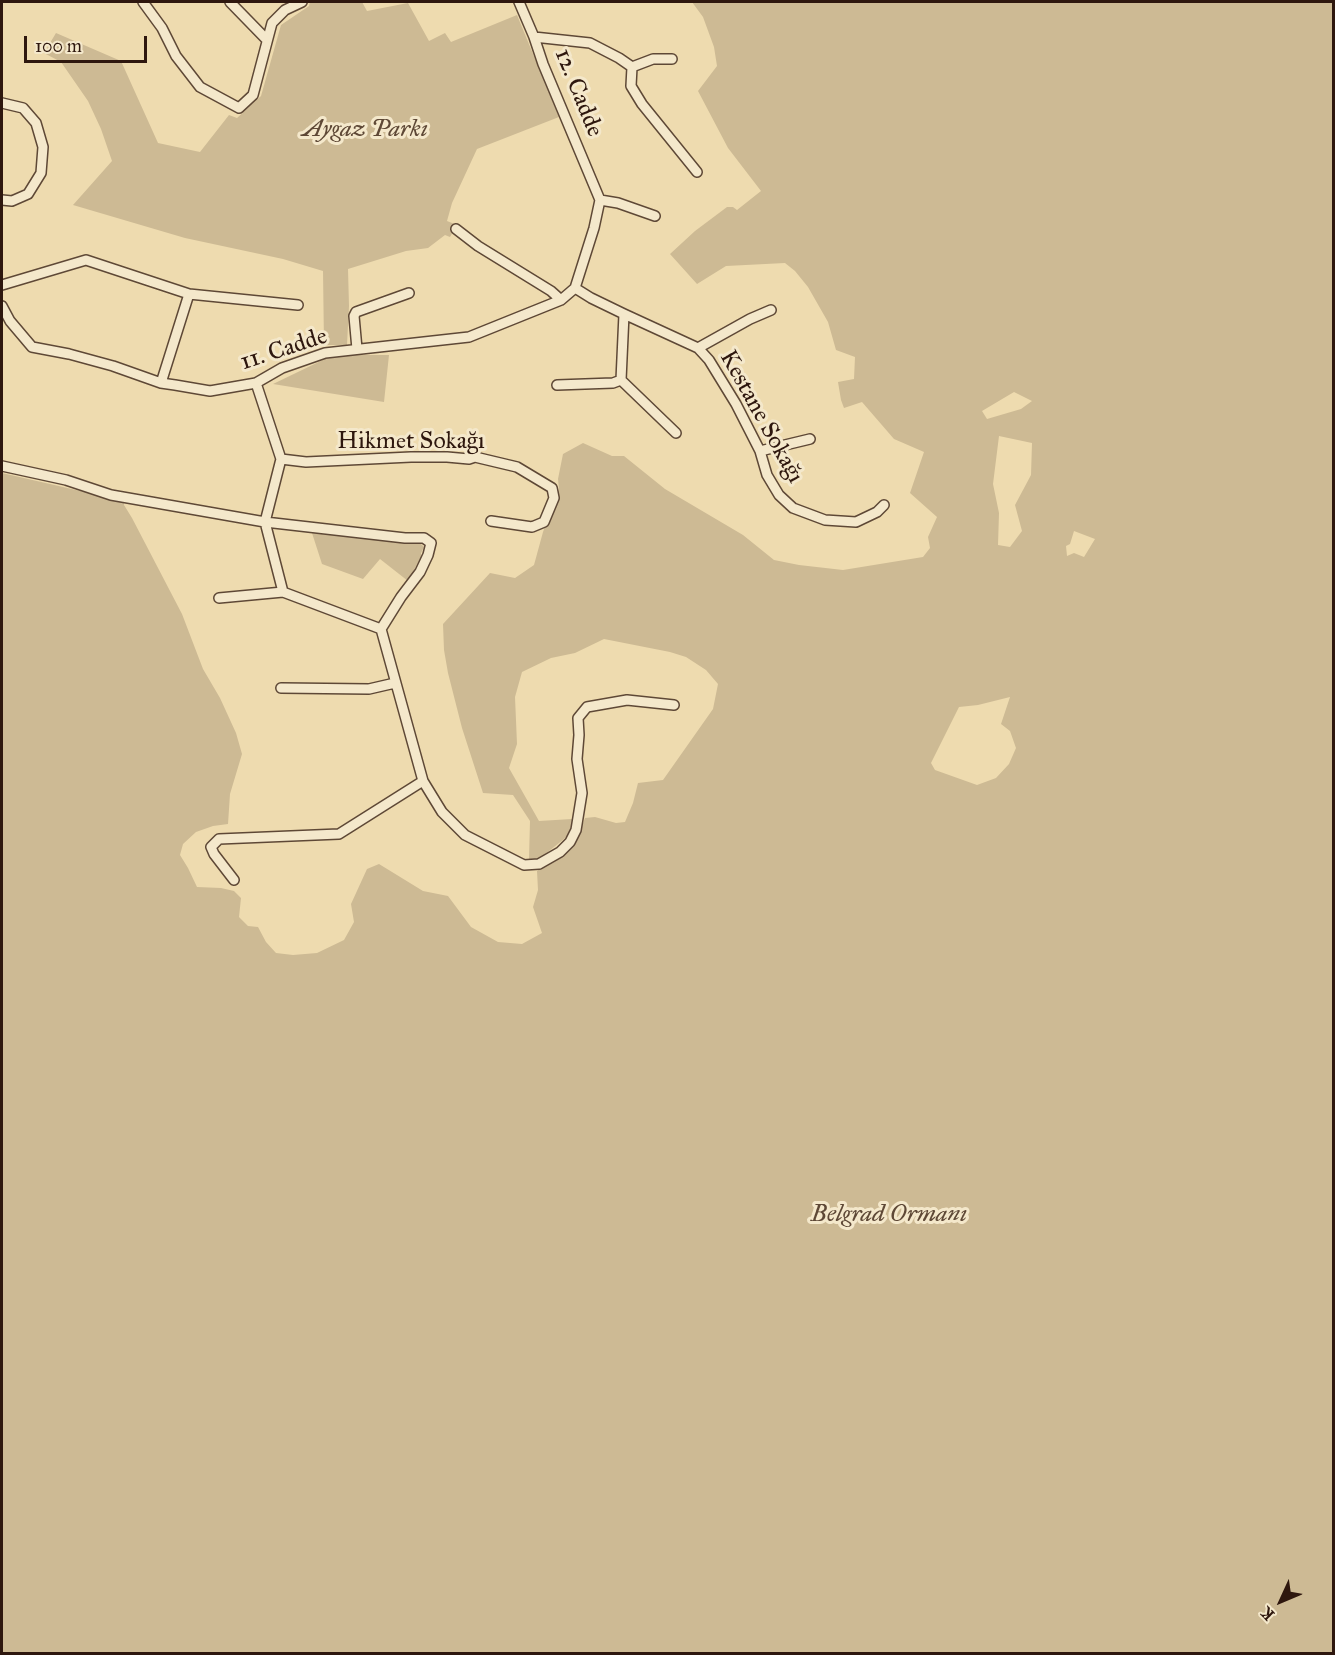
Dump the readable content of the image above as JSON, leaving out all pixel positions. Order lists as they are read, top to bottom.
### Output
{
  "streets": {
    "street": [
      "12. Cadde",
      "11. Cadde",
      "Kestane Sokağı",
      "Hikmet Sokağı"
    ]
  },
  "crossings": [
    ["11. Cadde", "Kestane Sokağı"]
  ],
  "parks": ["Aygaz Parkı", "Belgrad Ormanı"],
  "scale_bar": "100 m",
  "north": "bottom left"
}
